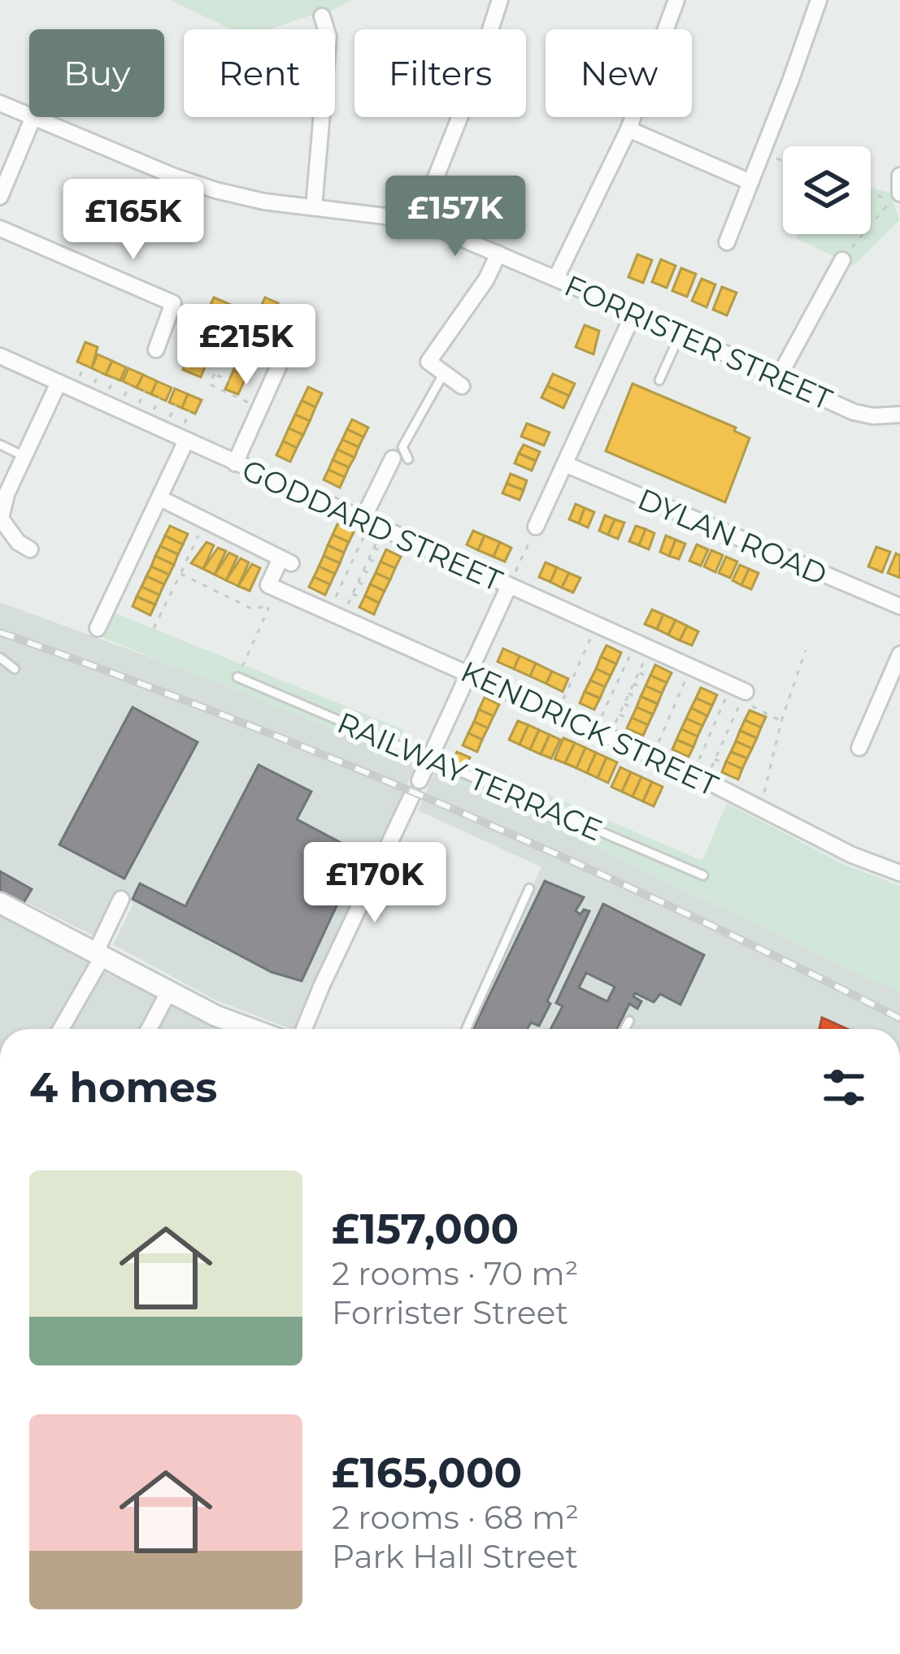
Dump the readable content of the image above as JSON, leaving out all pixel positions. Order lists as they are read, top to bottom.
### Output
{
  "streets": {
    "street": [
      "FORRISTER STREET",
      "GODDARD STREET",
      "DYLAN ROAD",
      "KENDRICK STREET"
    ],
    "lane": ["RAILWAY TERRACE"]
  },
  "page": {
    "chip": [
      "Buy",
      "Rent",
      "Filters",
      "New"
    ],
    "price": [
      "£157K",
      "£165K",
      "£215K",
      "£170K"
    ],
    "heading": "4 homes",
    "list": [
      {
        "name": "£157,000",
        "note": "2 rooms · 70 m² · Forrister Street"
      },
      {
        "name": "£165,000",
        "note": "2 rooms · 68 m² · Park Hall Street"
      }
    ]
  }
}
